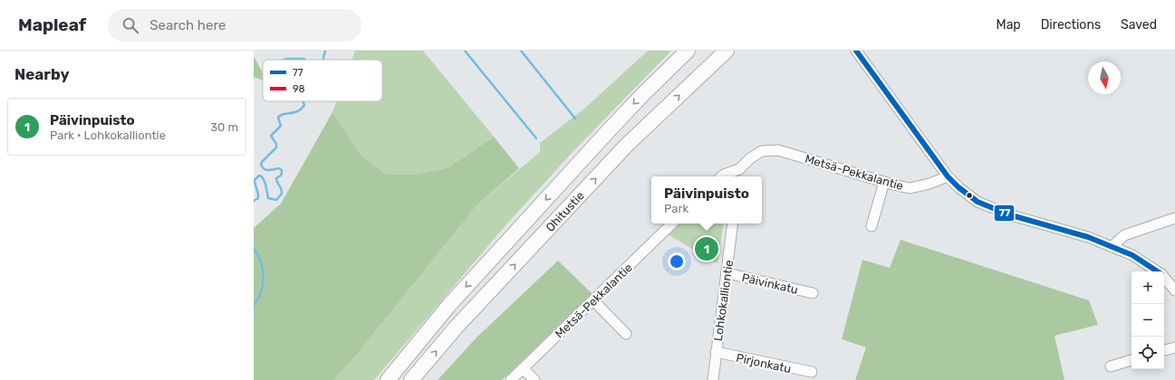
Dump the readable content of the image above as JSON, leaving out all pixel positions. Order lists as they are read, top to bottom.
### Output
{
  "streets": {
    "highway": ["Ohitustie"],
    "street": [
      "Metsä-Pekkalantie",
      "Päivinkatu",
      "Lohkokalliontie",
      "Pirjonkatu"
    ]
  },
  "crossings": [
    ["Päivinkatu", "Lohkokalliontie"],
    ["Lohkokalliontie", "Pirjonkatu"]
  ],
  "lines": ["transit line 77"],
  "legend": ["77", "98"],
  "north": "bottom",
  "page": {
    "header": "Mapleaf",
    "search": "Search here",
    "nav": ["Map", "Directions", "Saved"],
    "heading": "Nearby",
    "list": [
      {
        "mark": "1",
        "name": "Päivinpuisto",
        "note": "Park · Lohkokalliontie",
        "value": "30 m"
      }
    ],
    "popup": ["Päivinpuisto", "Park"],
    "pins": "1",
    "map_buttons": ["+", "−"]
  }
}
